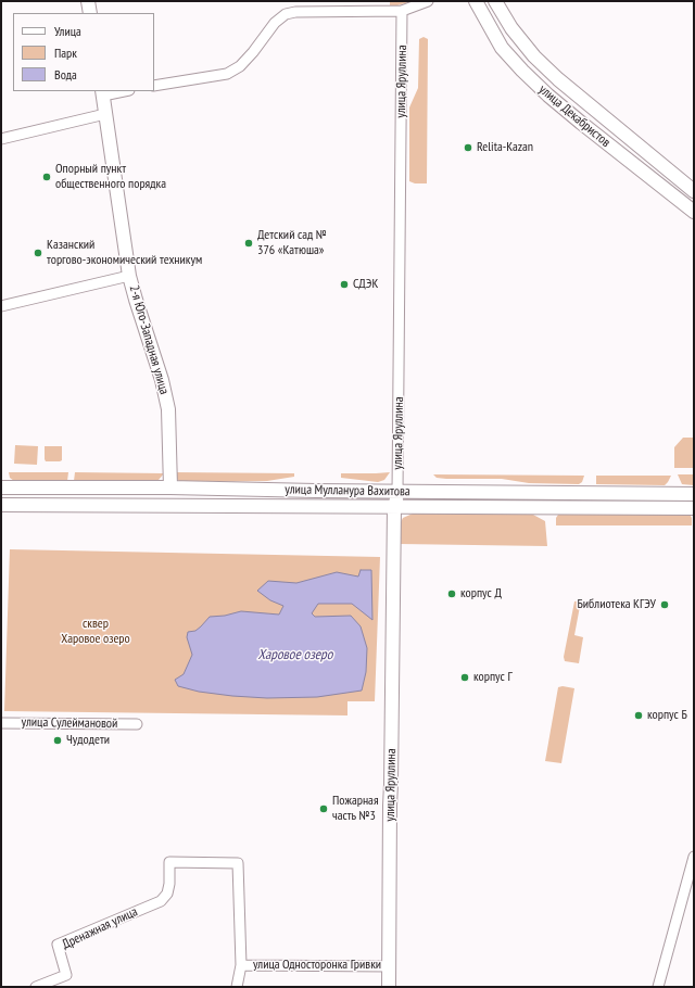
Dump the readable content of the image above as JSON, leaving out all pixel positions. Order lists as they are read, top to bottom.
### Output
{
  "streets": {
    "main road": [
      "улица Яруллина",
      "улица Декабристов",
      "2-я Юго-Западная улица",
      "улица Мулланура Вахитова"
    ],
    "street": ["улица Сулеймановой", "Дренажная улица", "улица Односторонка Гривки"]
  },
  "crossings": [
    ["улица Яруллина", "улица Мулланура Вахитова"],
    ["улица Яруллина", "улица Односторонка Гривки"],
    ["2-я Юго-Западная улица", "улица Мулланура Вахитова"],
    ["Дренажная улица", "улица Односторонка Гривки"]
  ],
  "water": ["Харовое озеро"],
  "parks": ["сквер Харовое озеро"],
  "places": [
    "Relita-Kazan",
    "Опорный пункт общественного порядка",
    "Детский сад № 376 «Катюша»",
    "Казанский торгово-экономический техникум",
    "СДЭК",
    "корпус Д",
    "Библиотека КГЭУ",
    "корпус Г",
    "корпус Б",
    "Чудодети",
    "Пожарная часть №3"
  ],
  "legend": ["Улица", "Парк", "Вода"]
}
